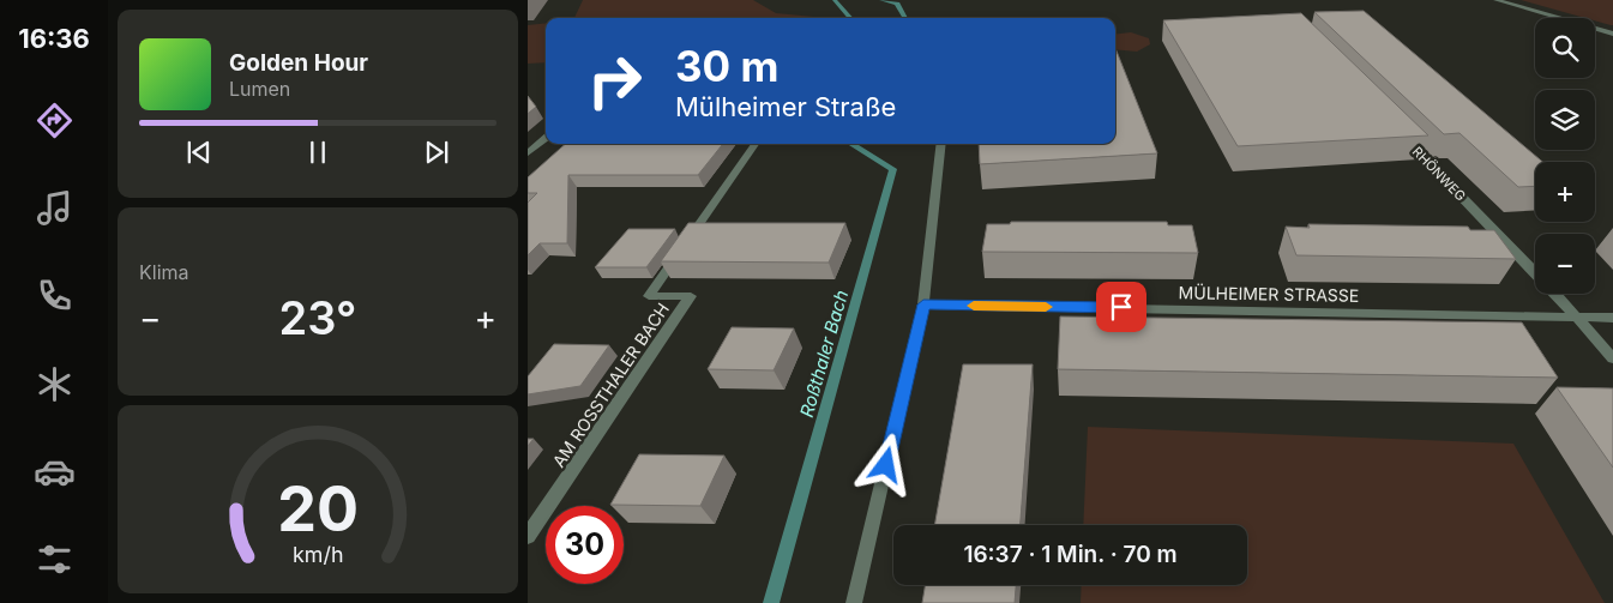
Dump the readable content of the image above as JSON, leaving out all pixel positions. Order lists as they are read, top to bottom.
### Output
{
  "streets": {
    "street": ["RHÖNWEG", "MÜLHEIMER STRASSE", "AM ROSSTHALER BACH"]
  },
  "crossings": [
    ["RHÖNWEG", "MÜLHEIMER STRASSE"]
  ],
  "water": ["Roßthaler Bach"],
  "page": {
    "tabs": "16:36",
    "map_buttons": ["+", "−"],
    "turn": ["30 m", "Mülheimer Straße"],
    "song": ["Golden Hour", "Lumen"],
    "tile": "Klima",
    "heat": ["−", "23°", "+"],
    "limit": "30",
    "trip": "16:37 · 1 Min. · 70 m",
    "gauge": ["20", "km/h"]
  }
}
